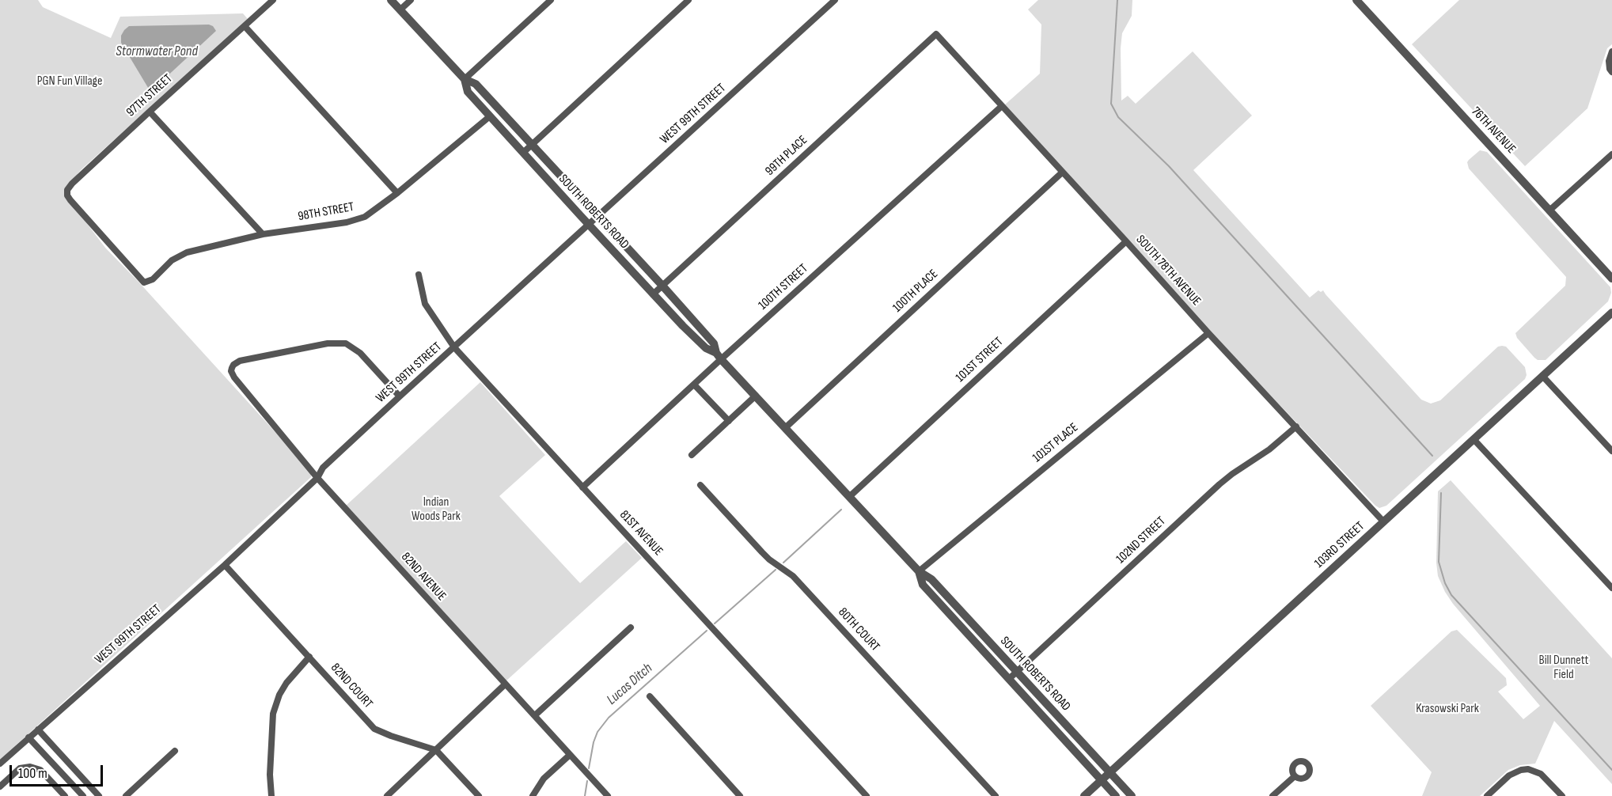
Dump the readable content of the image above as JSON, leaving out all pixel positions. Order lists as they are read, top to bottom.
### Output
{
  "streets": {
    "street": [
      "97TH STREET",
      "WEST 99TH STREET",
      "76TH AVENUE",
      "99TH PLACE",
      "98TH STREET",
      "SOUTH ROBERTS ROAD",
      "SOUTH 78TH AVENUE",
      "100TH STREET",
      "100TH PLACE",
      "101ST STREET",
      "101ST PLACE",
      "81ST AVENUE",
      "102ND STREET",
      "103RD STREET",
      "82ND AVENUE",
      "80TH COURT",
      "82ND COURT"
    ]
  },
  "crossings": [
    ["97TH STREET", "98TH STREET"],
    ["WEST 99TH STREET", "SOUTH ROBERTS ROAD"],
    ["WEST 99TH STREET", "81ST AVENUE"],
    ["WEST 99TH STREET", "82ND AVENUE"],
    ["WEST 99TH STREET", "82ND COURT"],
    ["99TH PLACE", "SOUTH ROBERTS ROAD"],
    ["99TH PLACE", "SOUTH 78TH AVENUE"],
    ["98TH STREET", "SOUTH ROBERTS ROAD"],
    ["SOUTH ROBERTS ROAD", "100TH STREET"],
    ["SOUTH ROBERTS ROAD", "100TH PLACE"],
    ["SOUTH ROBERTS ROAD", "101ST STREET"],
    ["SOUTH ROBERTS ROAD", "101ST PLACE"],
    ["SOUTH ROBERTS ROAD", "102ND STREET"],
    ["SOUTH ROBERTS ROAD", "103RD STREET"],
    ["SOUTH 78TH AVENUE", "100TH STREET"],
    ["SOUTH 78TH AVENUE", "100TH PLACE"],
    ["SOUTH 78TH AVENUE", "101ST STREET"],
    ["SOUTH 78TH AVENUE", "101ST PLACE"],
    ["SOUTH 78TH AVENUE", "102ND STREET"],
    ["SOUTH 78TH AVENUE", "103RD STREET"],
    ["100TH STREET", "81ST AVENUE"]
  ],
  "water": ["Stormwater Pond", "Lucas Ditch"],
  "parks": [
    "PGN Fun Village",
    "Indian Woods Park",
    "Bill Dunnett Field",
    "Krasowski Park"
  ],
  "scale_bar": "100 m"
}
